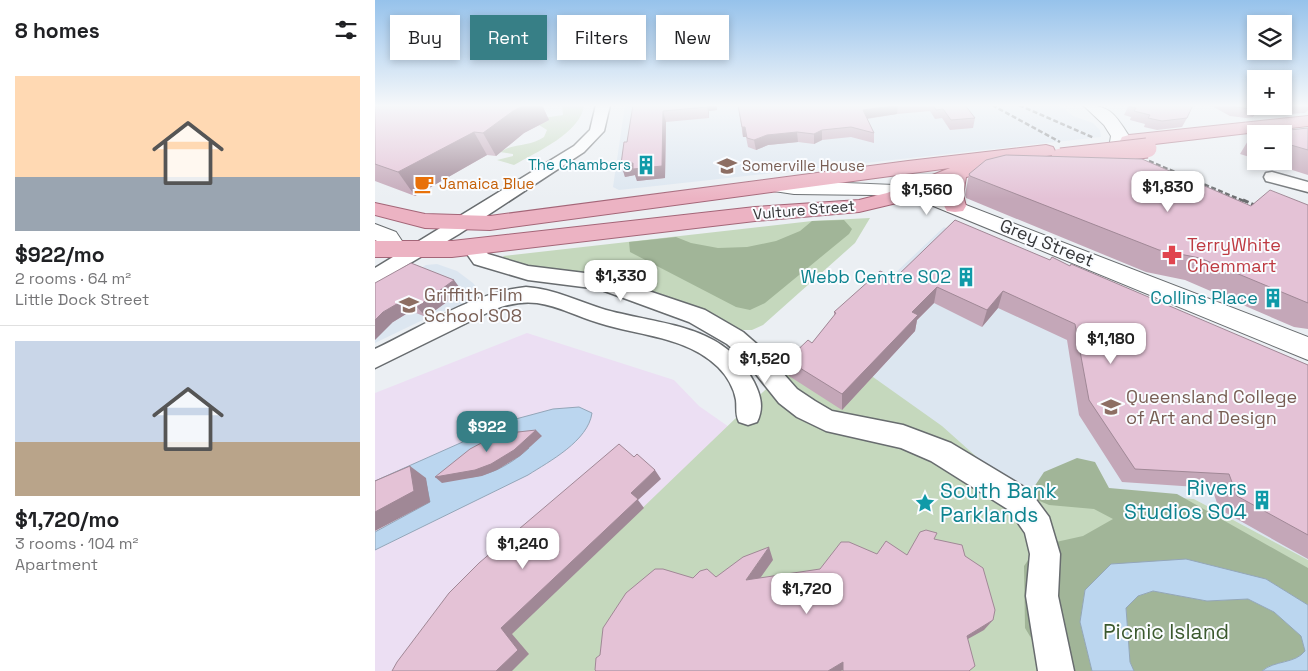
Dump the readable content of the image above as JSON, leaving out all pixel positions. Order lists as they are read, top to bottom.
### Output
{
  "streets": {
    "main road": ["Vulture Street"],
    "street": ["Grey Street"]
  },
  "crossings": [
    ["Vulture Street", "Grey Street"]
  ],
  "parks": ["Picnic Island"],
  "places": {
    "building": [
      "The Chambers",
      "Webb Centre S02",
      "Collins Place",
      "Rivers Studios S04"
    ],
    "school or university": ["Somerville House", "Griffith Film School S08", "Queensland College of Art and Design"],
    "cafe": ["Jamaica Blue"],
    "pharmacy": ["TerryWhite Chemmart"],
    "place": ["South Bank Parklands"]
  },
  "page": {
    "heading": "8 homes",
    "map_buttons": ["+", "−"],
    "chip": [
      "Buy",
      "Rent",
      "Filters",
      "New"
    ],
    "list": [
      {
        "name": "$922/mo",
        "note": "2 rooms · 64 m² · Little Dock Street"
      },
      {
        "name": "$1,720/mo",
        "note": "3 rooms · 104 m² · Apartment"
      }
    ],
    "price": [
      "$1,830",
      "$1,560",
      "$1,330",
      "$1,180",
      "$1,520",
      "$922",
      "$1,240",
      "$1,720"
    ]
  }
}
